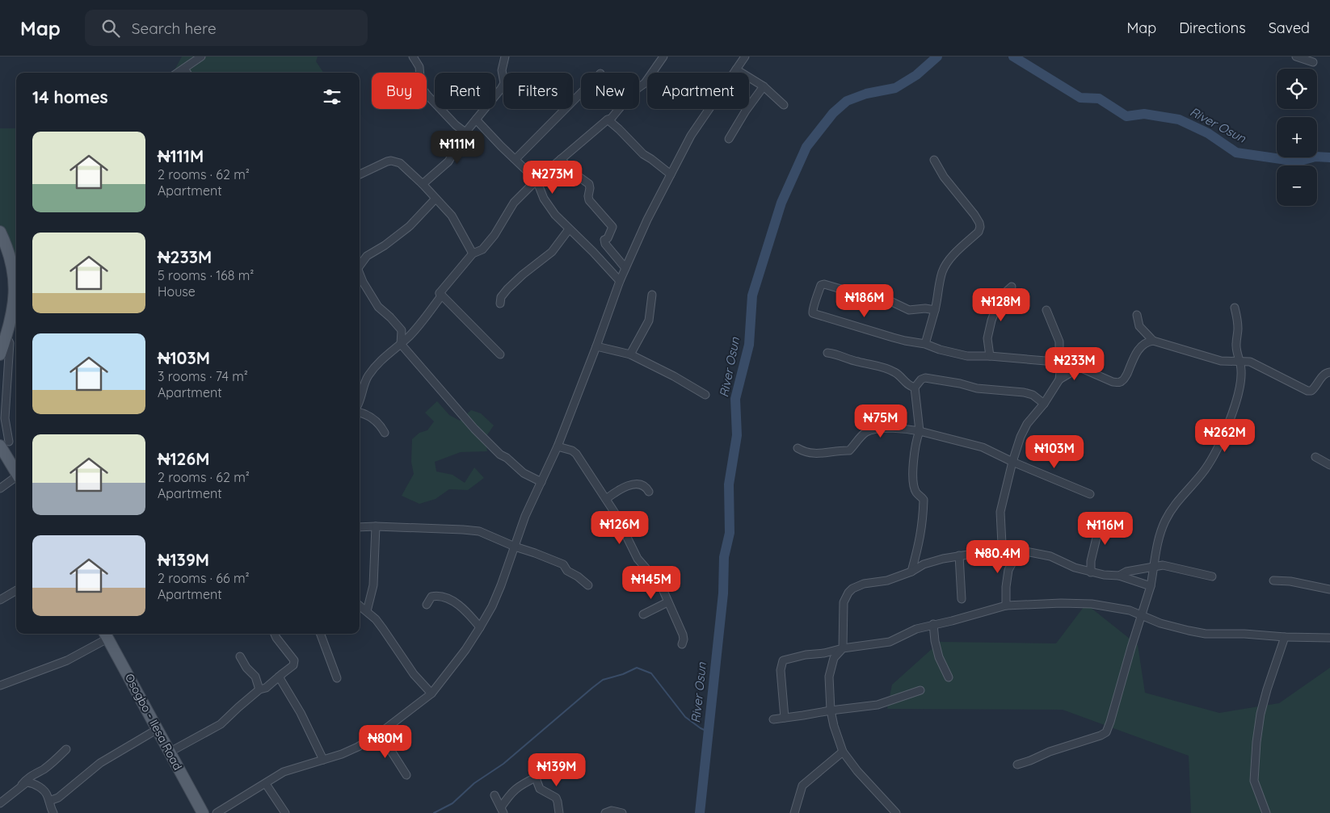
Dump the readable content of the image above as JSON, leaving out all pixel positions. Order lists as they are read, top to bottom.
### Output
{
  "streets": {
    "main road": ["Osogbo - Ilesa Road"]
  },
  "water": ["River Osun"],
  "page": {
    "header": "Map",
    "search": "Search here",
    "nav": ["Map", "Directions", "Saved"],
    "map_buttons": ["+", "−"],
    "chip": [
      "Buy",
      "Rent",
      "Filters",
      "New",
      "Apartment"
    ],
    "heading": "14 homes",
    "list": [
      {
        "name": "₦111M",
        "note": "2 rooms · 62 m² · Apartment"
      },
      {
        "name": "₦233M",
        "note": "5 rooms · 168 m² · House"
      },
      {
        "name": "₦103M",
        "note": "3 rooms · 74 m² · Apartment"
      },
      {
        "name": "₦126M",
        "note": "2 rooms · 62 m² · Apartment"
      },
      {
        "name": "₦139M",
        "note": "2 rooms · 66 m² · Apartment"
      }
    ],
    "price": [
      "₦111M",
      "₦273M",
      "₦186M",
      "₦128M",
      "₦233M",
      "₦75M",
      "₦262M",
      "₦103M",
      "₦126M",
      "₦116M",
      "₦80.4M",
      "₦145M",
      "₦80M",
      "₦139M"
    ]
  }
}
